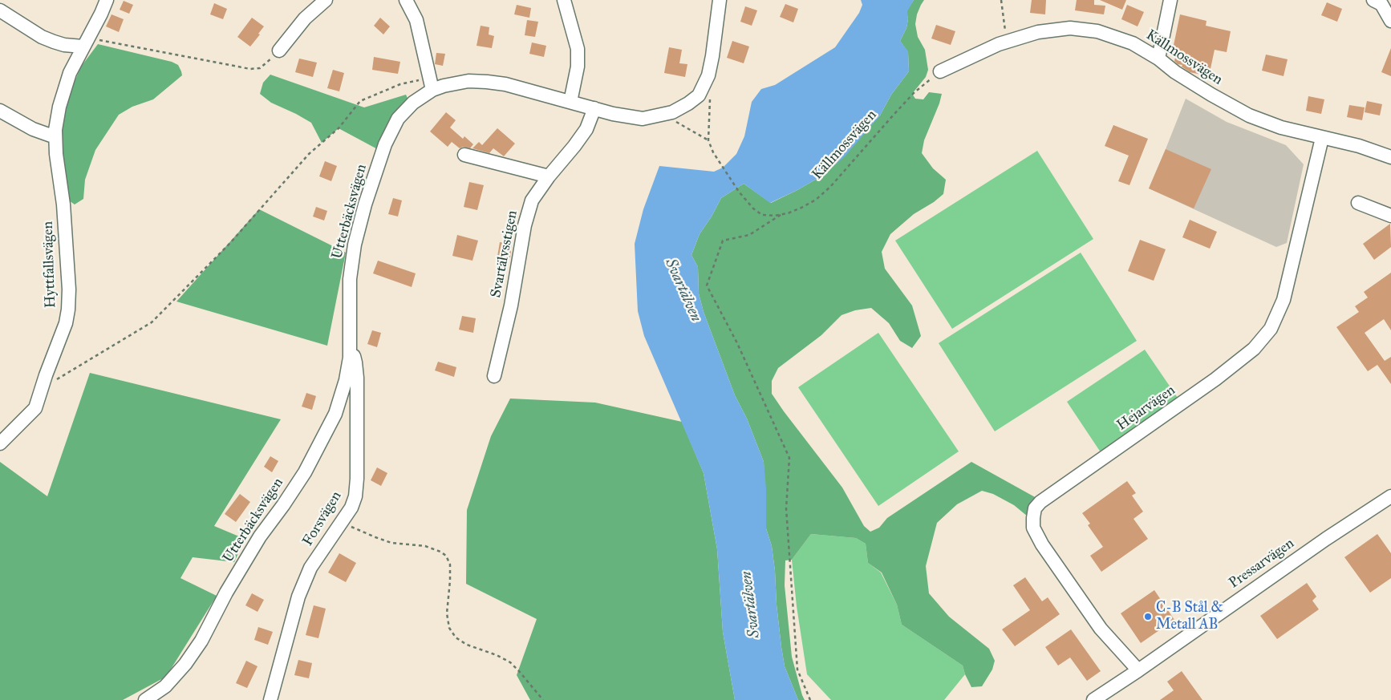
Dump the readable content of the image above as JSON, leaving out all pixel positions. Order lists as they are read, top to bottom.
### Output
{
  "streets": {
    "street": [
      "Källmossvägen",
      "Utterbäcksvägen",
      "Svartälvsstigen",
      "Hyttfallsvägen",
      "Hejarvägen",
      "Forsvägen",
      "Pressarvägen"
    ]
  },
  "crossings": [
    ["Källmossvägen", "Hejarvägen"],
    ["Utterbäcksvägen", "Svartälvsstigen"],
    ["Utterbäcksvägen", "Forsvägen"],
    ["Hejarvägen", "Pressarvägen"]
  ],
  "water": ["Svartälven"],
  "places": ["C-B Stål & Metall AB"]
}
